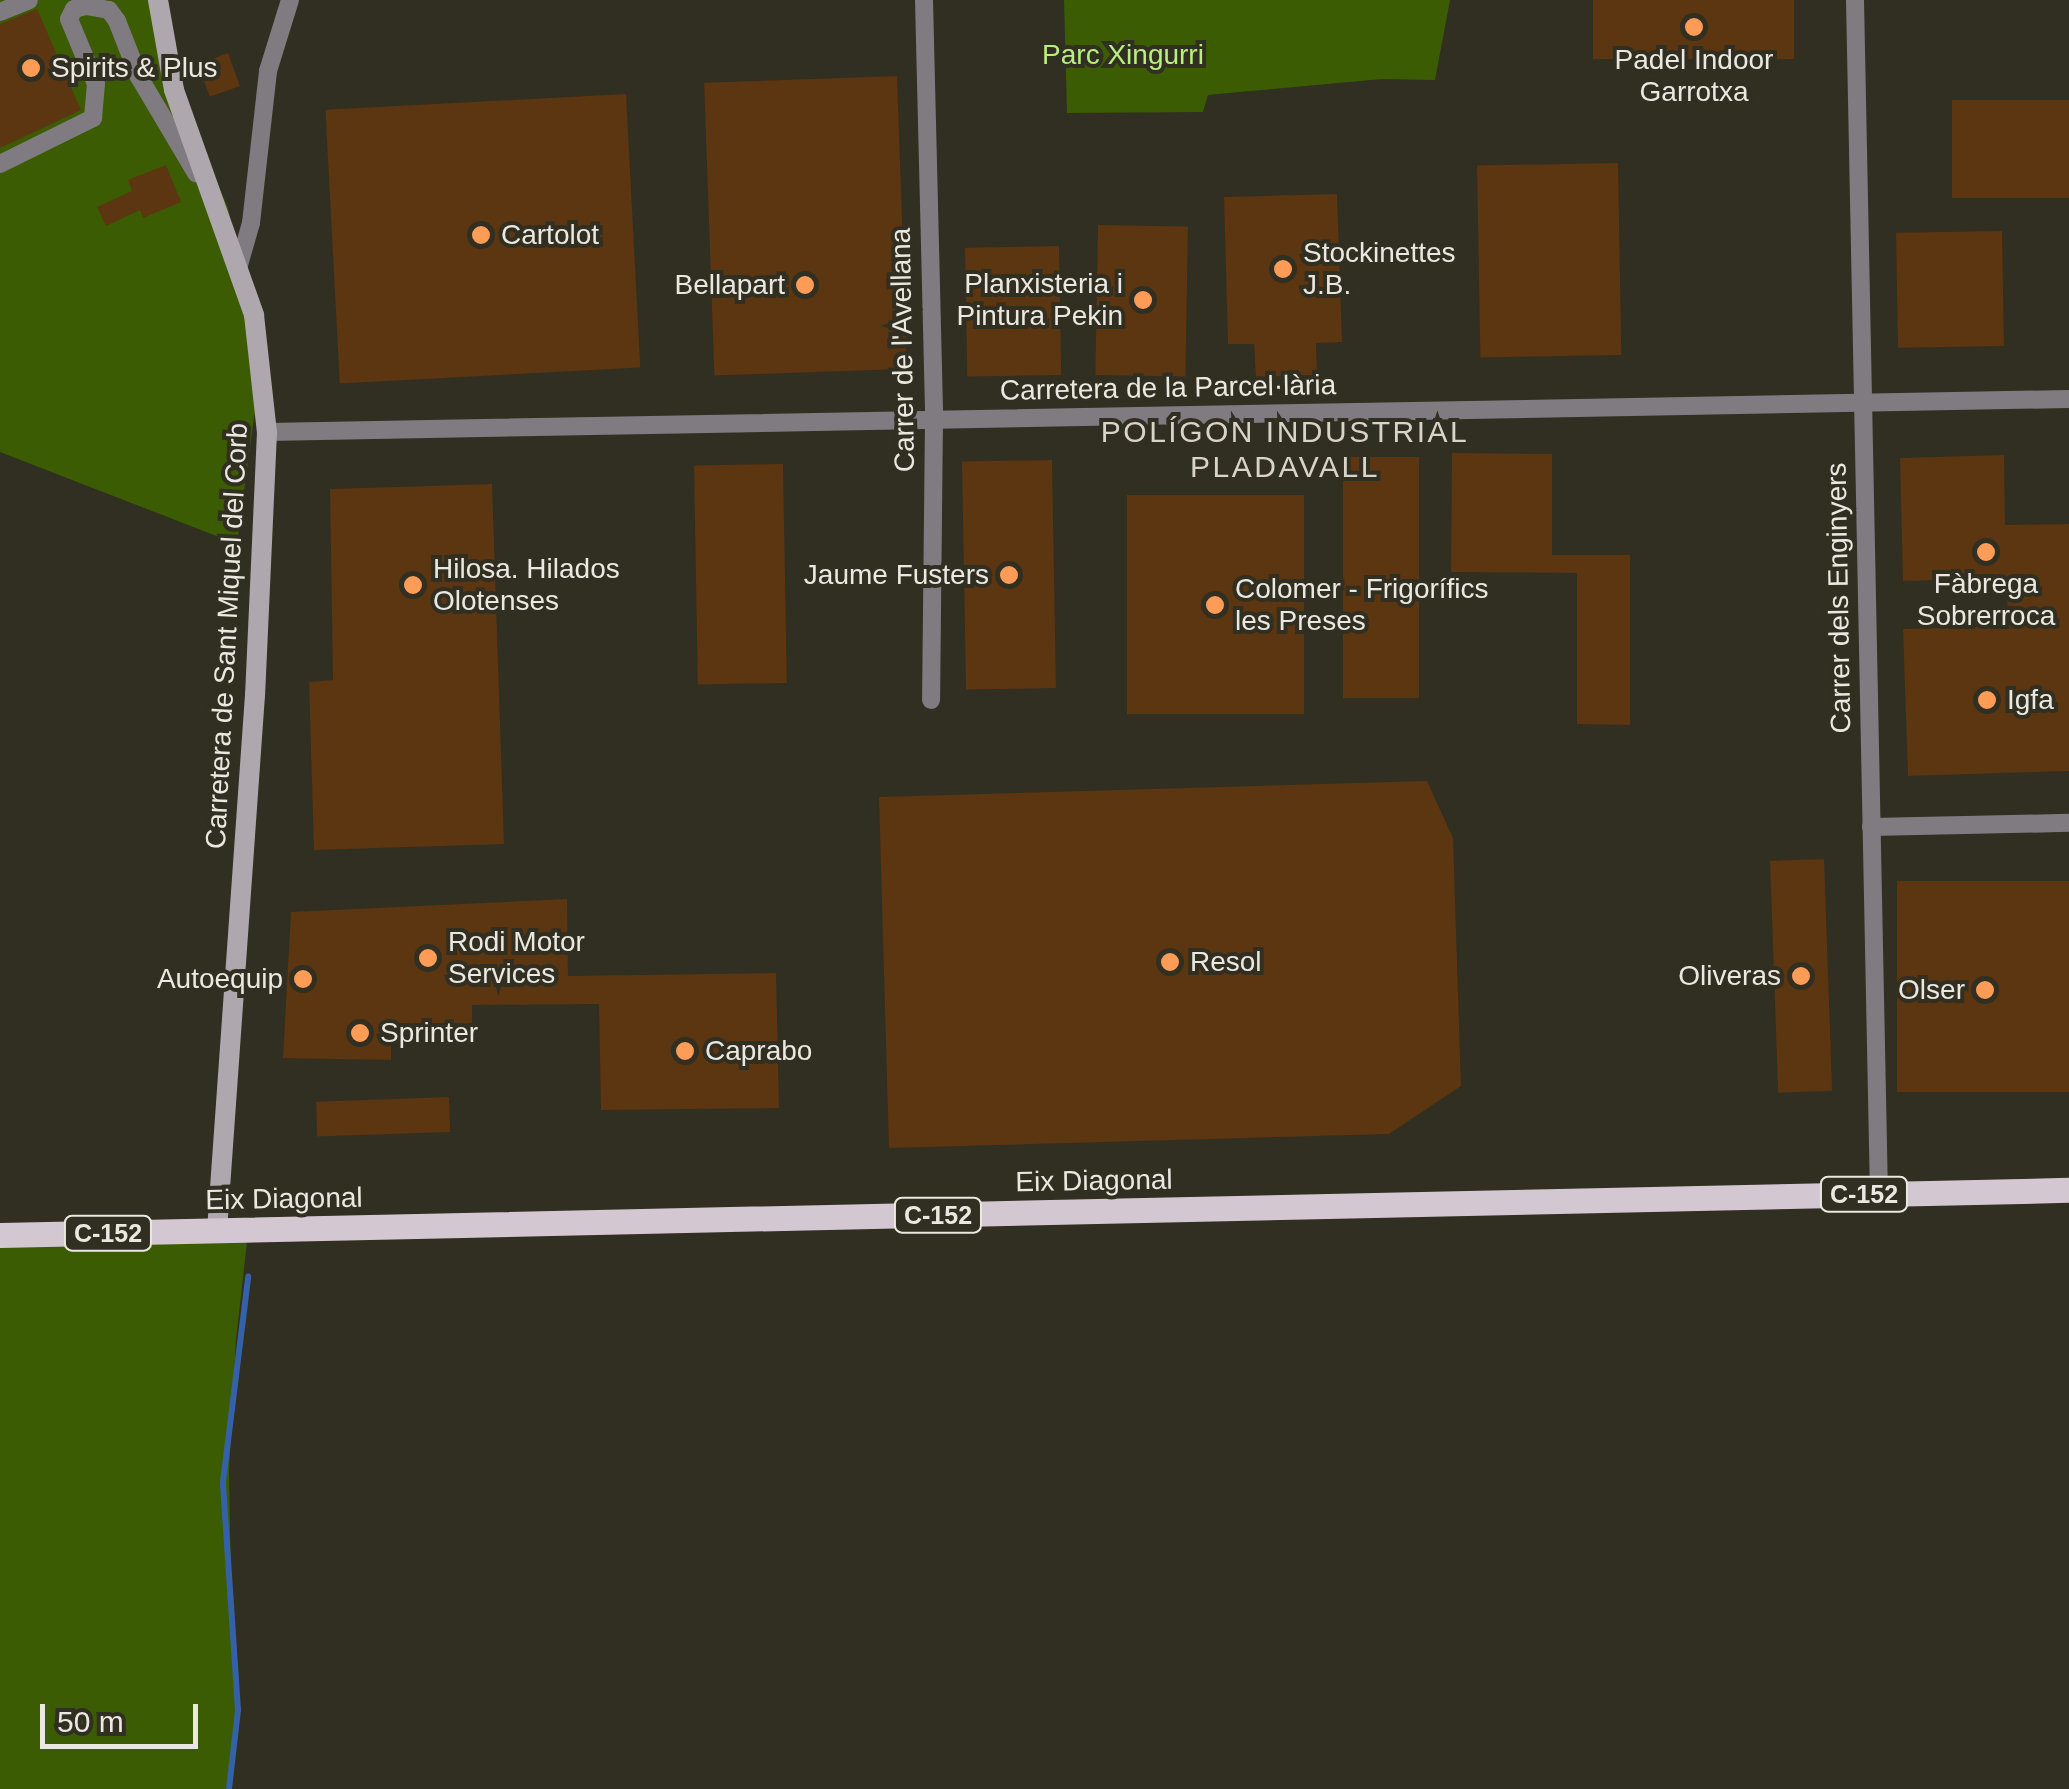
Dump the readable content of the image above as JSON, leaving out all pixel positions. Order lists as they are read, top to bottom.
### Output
{
  "streets": {
    "main road": ["Eix Diagonal", "C-152"],
    "street": [
      "Carrer de l'Avellana",
      "Carretera de la Parcel·lària",
      "Carrer dels Enginyers",
      "Carretera de Sant Miquel del Corb"
    ]
  },
  "crossings": [
    ["Carrer de l'Avellana", "Carretera de la Parcel·lària"],
    ["Carretera de la Parcel·lària", "Carrer dels Enginyers"],
    ["Carretera de la Parcel·lària", "Carretera de Sant Miquel del Corb"],
    ["Carrer dels Enginyers", "Eix Diagonal"],
    ["Carretera de Sant Miquel del Corb", "Eix Diagonal"]
  ],
  "districts": ["POLÍGON INDUSTRIAL PLADAVALL"],
  "parks": ["Parc Xingurri"],
  "places": [
    "Padel Indoor Garrotxa",
    "Spirits & Plus",
    "Cartolot",
    "Stockinettes J.B.",
    "Bellapart",
    "Planxisteria i Pintura Pekin",
    "Fàbrega Sobrerroca",
    "Jaume Fusters",
    "Hilosa. Hilados Olotenses",
    "Colomer - Frigorífics les Preses",
    "Igfa",
    "Rodi Motor Services",
    "Resol",
    "Oliveras",
    "Autoequip",
    "Olser",
    "Sprinter",
    "Caprabo"
  ],
  "scale_bar": "50 m"
}
